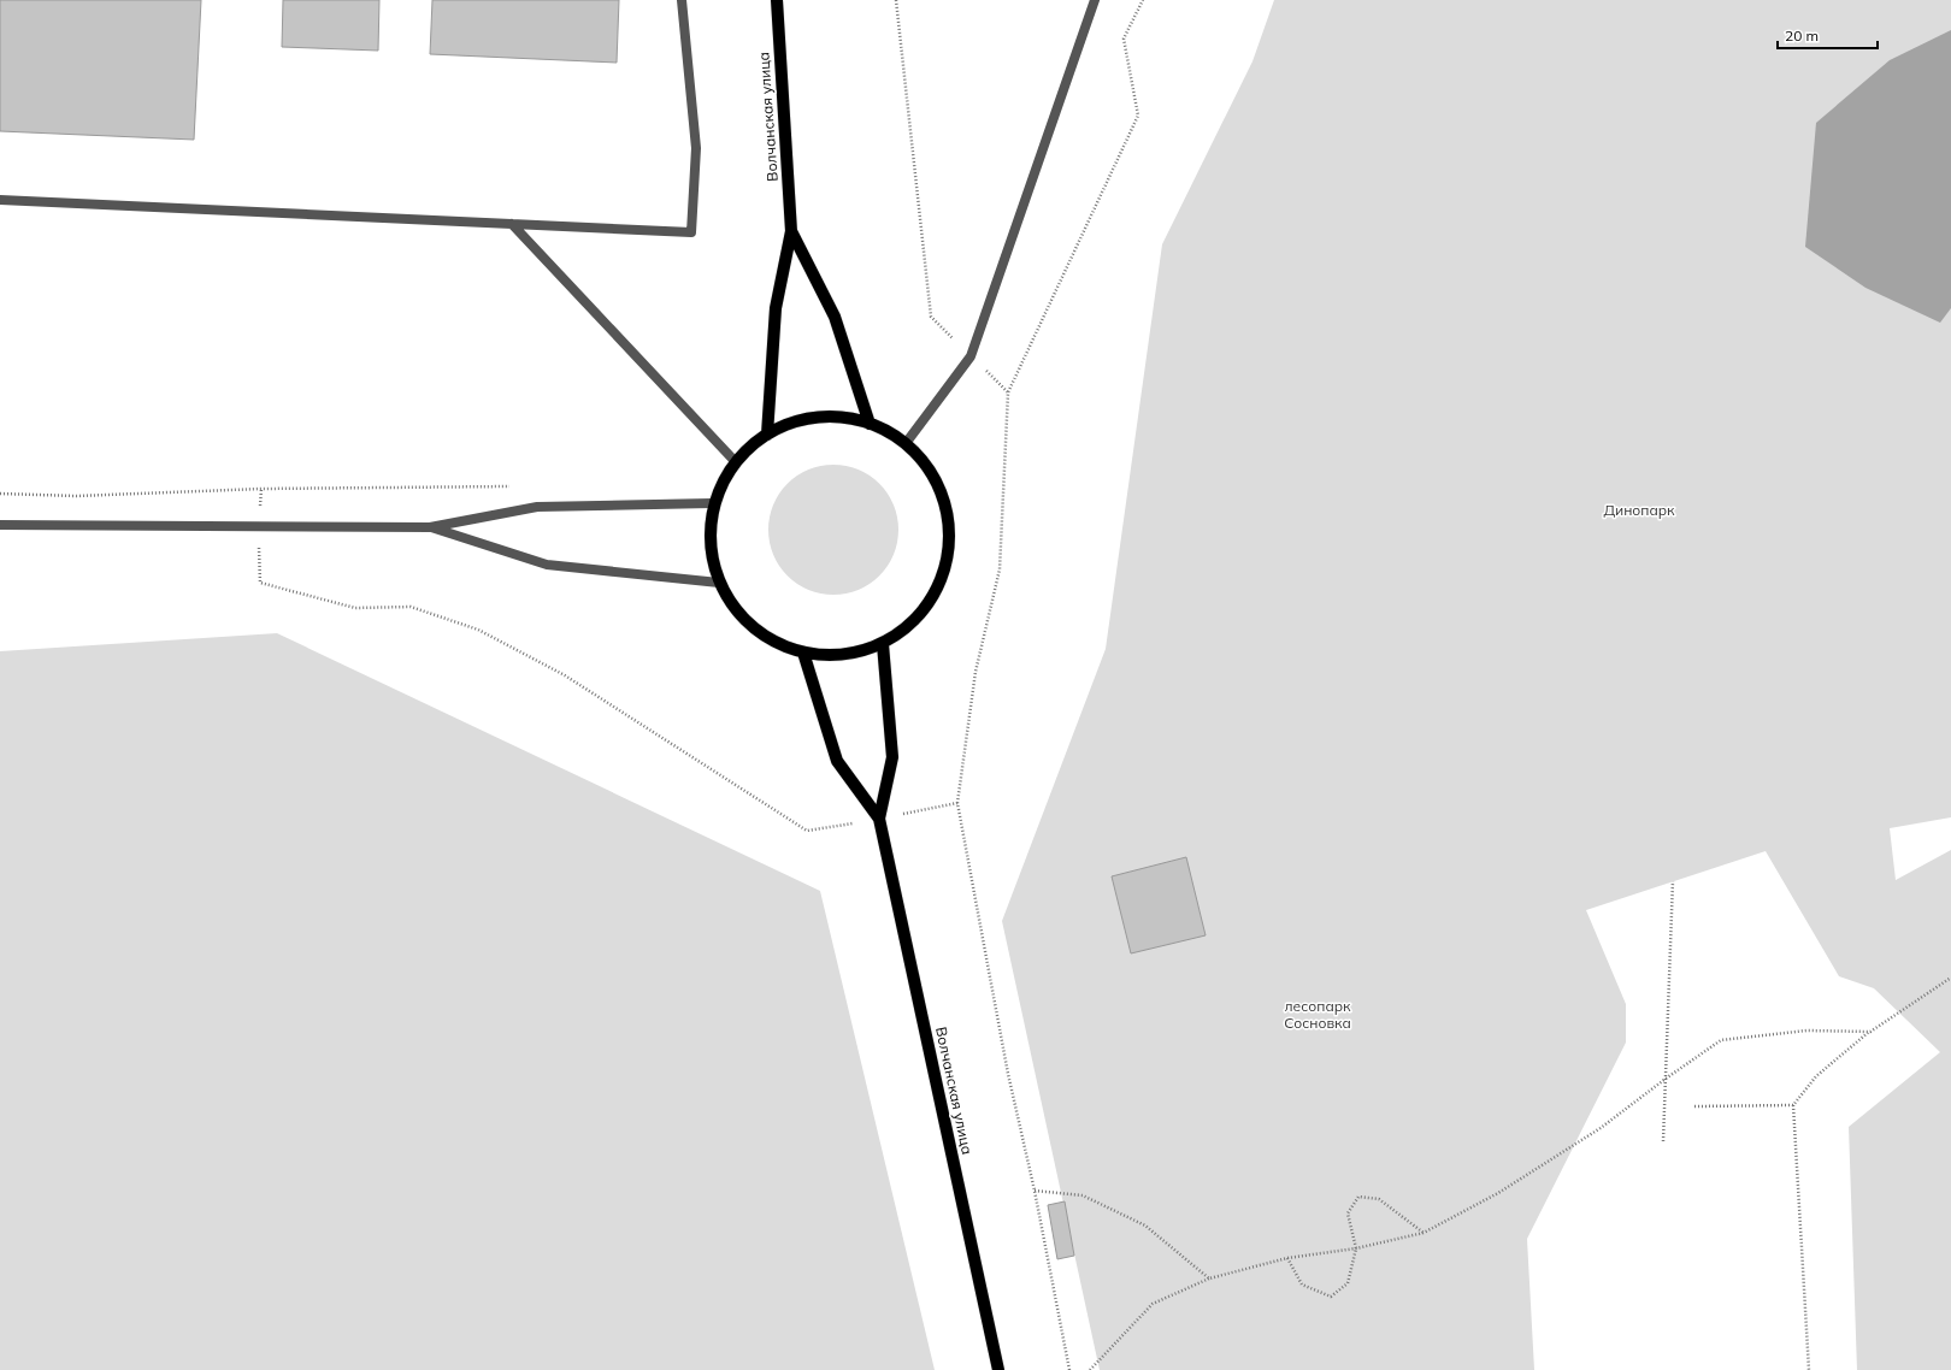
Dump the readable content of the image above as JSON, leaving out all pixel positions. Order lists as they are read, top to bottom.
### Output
{
  "streets": {
    "main road": ["Волчанская улица"]
  },
  "parks": ["Динопарк", "лесопарк Сосновка"],
  "scale_bar": "20 m"
}
